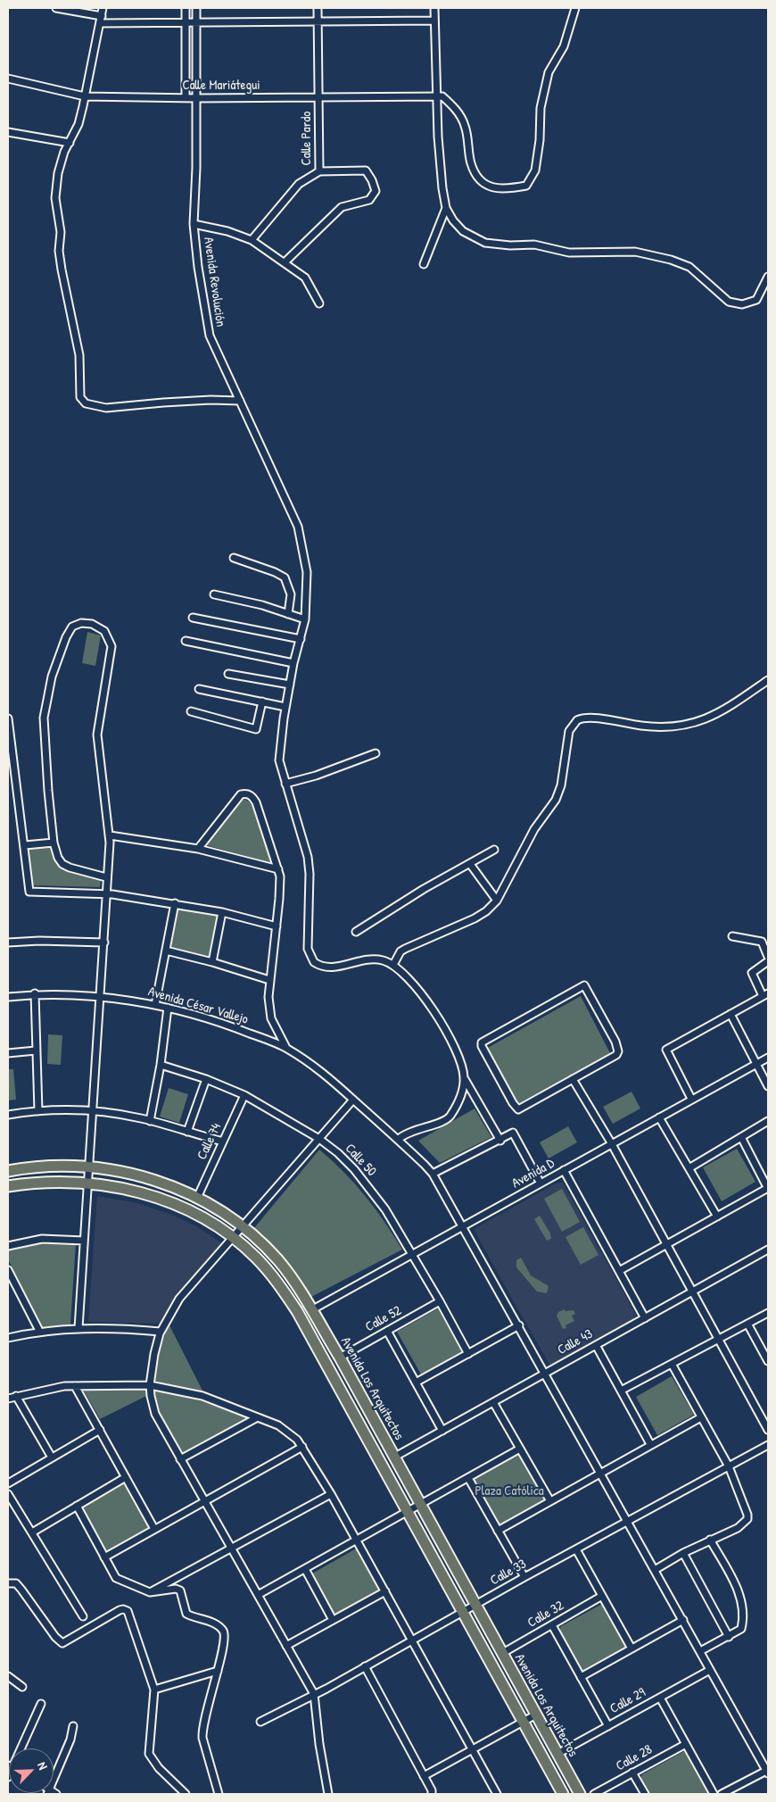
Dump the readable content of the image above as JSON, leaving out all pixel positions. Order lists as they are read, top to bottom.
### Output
{
  "streets": {
    "main road": ["Avenida Los Arquitectos"],
    "street": [
      "Calle Mariátegui",
      "Calle Pardo",
      "Avenida Revolución",
      "Avenida César Vallejo",
      "Calle 74",
      "Calle 50",
      "Avenida D",
      "Calle 52",
      "Calle 43",
      "Calle 33",
      "Calle 32",
      "Calle 29",
      "Calle 28"
    ]
  },
  "crossings": [
    ["Calle Mariátegui", "Calle Pardo"],
    ["Calle Mariátegui", "Avenida Revolución"],
    ["Avenida César Vallejo", "Avenida D"],
    ["Avenida César Vallejo", "Calle 43"],
    ["Avenida César Vallejo", "Calle 33"],
    ["Avenida César Vallejo", "Calle 29"],
    ["Calle 74", "Calle 50"],
    ["Calle 74", "Avenida Los Arquitectos"],
    ["Calle 50", "Avenida D"],
    ["Calle 50", "Calle 52"],
    ["Avenida D", "Avenida Los Arquitectos"],
    ["Calle 52", "Avenida Los Arquitectos"],
    ["Calle 43", "Avenida Los Arquitectos"],
    ["Avenida Los Arquitectos", "Calle 33"],
    ["Avenida Los Arquitectos", "Calle 32"],
    ["Avenida Los Arquitectos", "Calle 29"]
  ],
  "parks": ["Plaza Católica"],
  "north": "top right"
}
